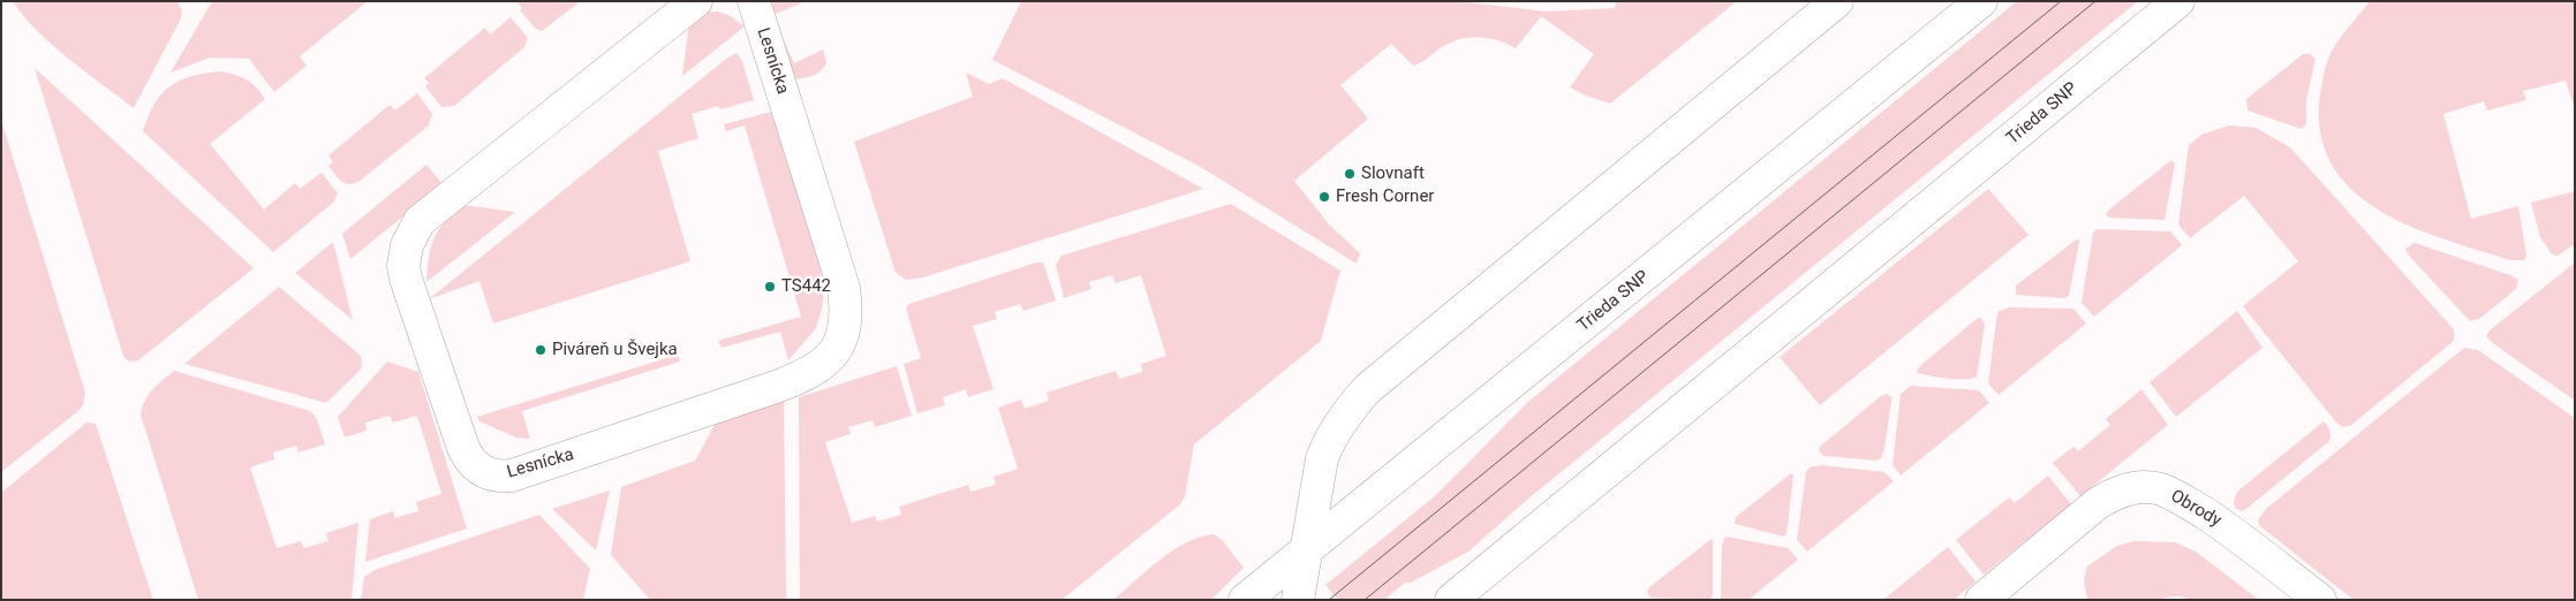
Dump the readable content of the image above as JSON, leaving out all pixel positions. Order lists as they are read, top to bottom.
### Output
{
  "streets": {
    "street": ["Lesnícka", "Trieda SNP", "Obrody"]
  },
  "places": [
    "Slovnaft",
    "Fresh Corner",
    "TS442",
    "Piváreň u Švejka"
  ]
}
